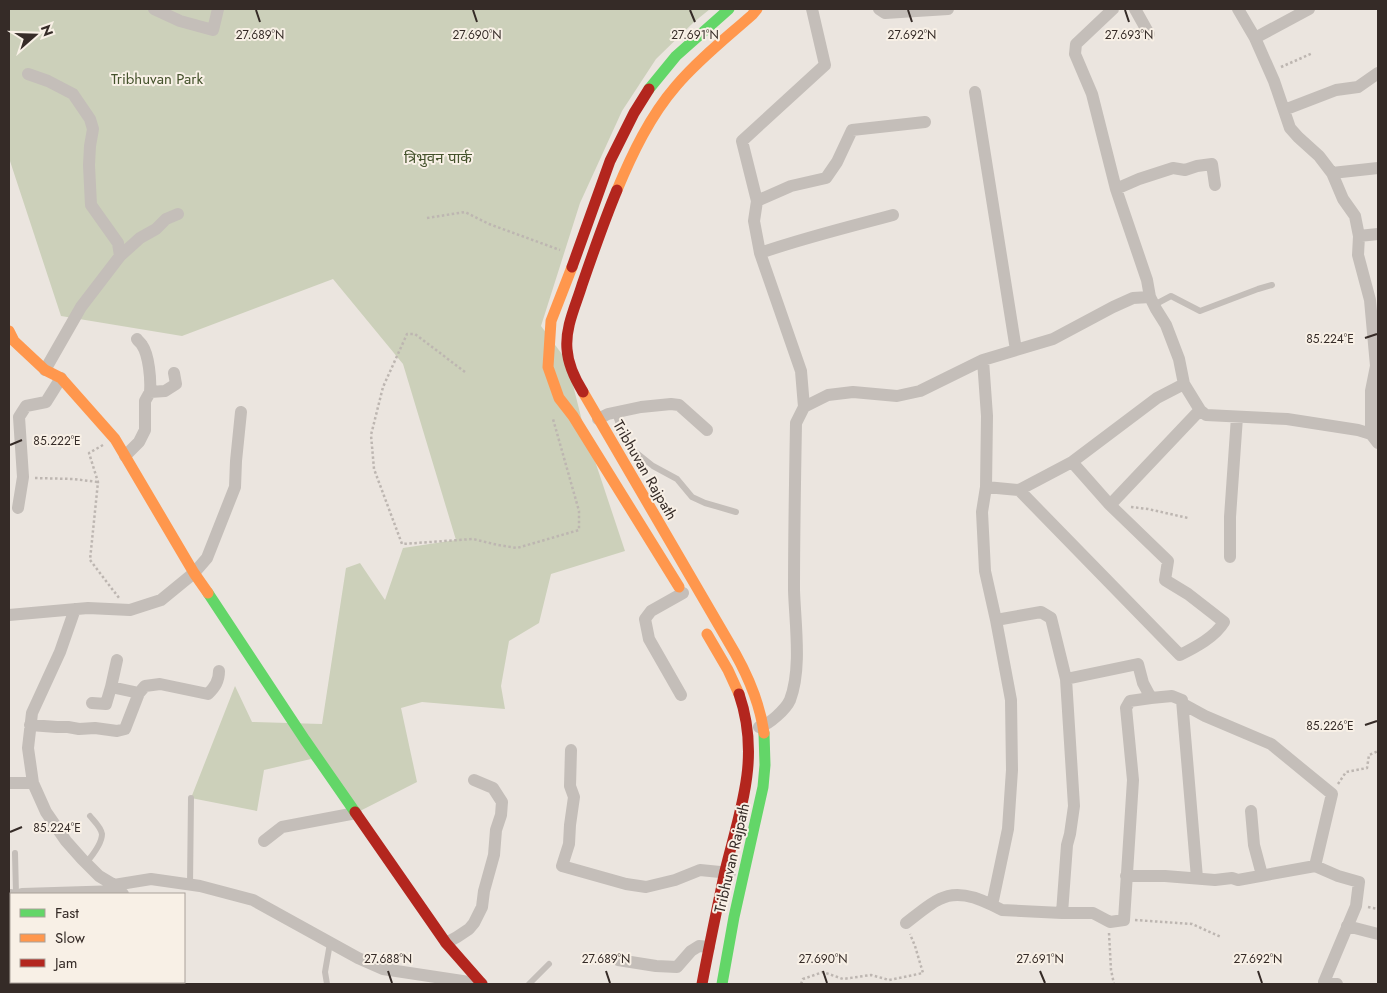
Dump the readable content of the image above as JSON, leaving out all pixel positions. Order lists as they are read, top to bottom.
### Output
{
  "streets": {
    "main road": ["Tribhuvan Rajpath"]
  },
  "parks": ["Tribhuvan Park", "त्रिभुवन पार्क"],
  "legend": ["Fast", "Slow", "Jam"],
  "north": "right",
  "coordinates": [
    "27.690°N",
    "27.693°N",
    "27.689°N",
    "27.691°N",
    "27.692°N",
    "85.224°E",
    "85.222°E",
    "85.226°E",
    "27.688°N"
  ]
}
